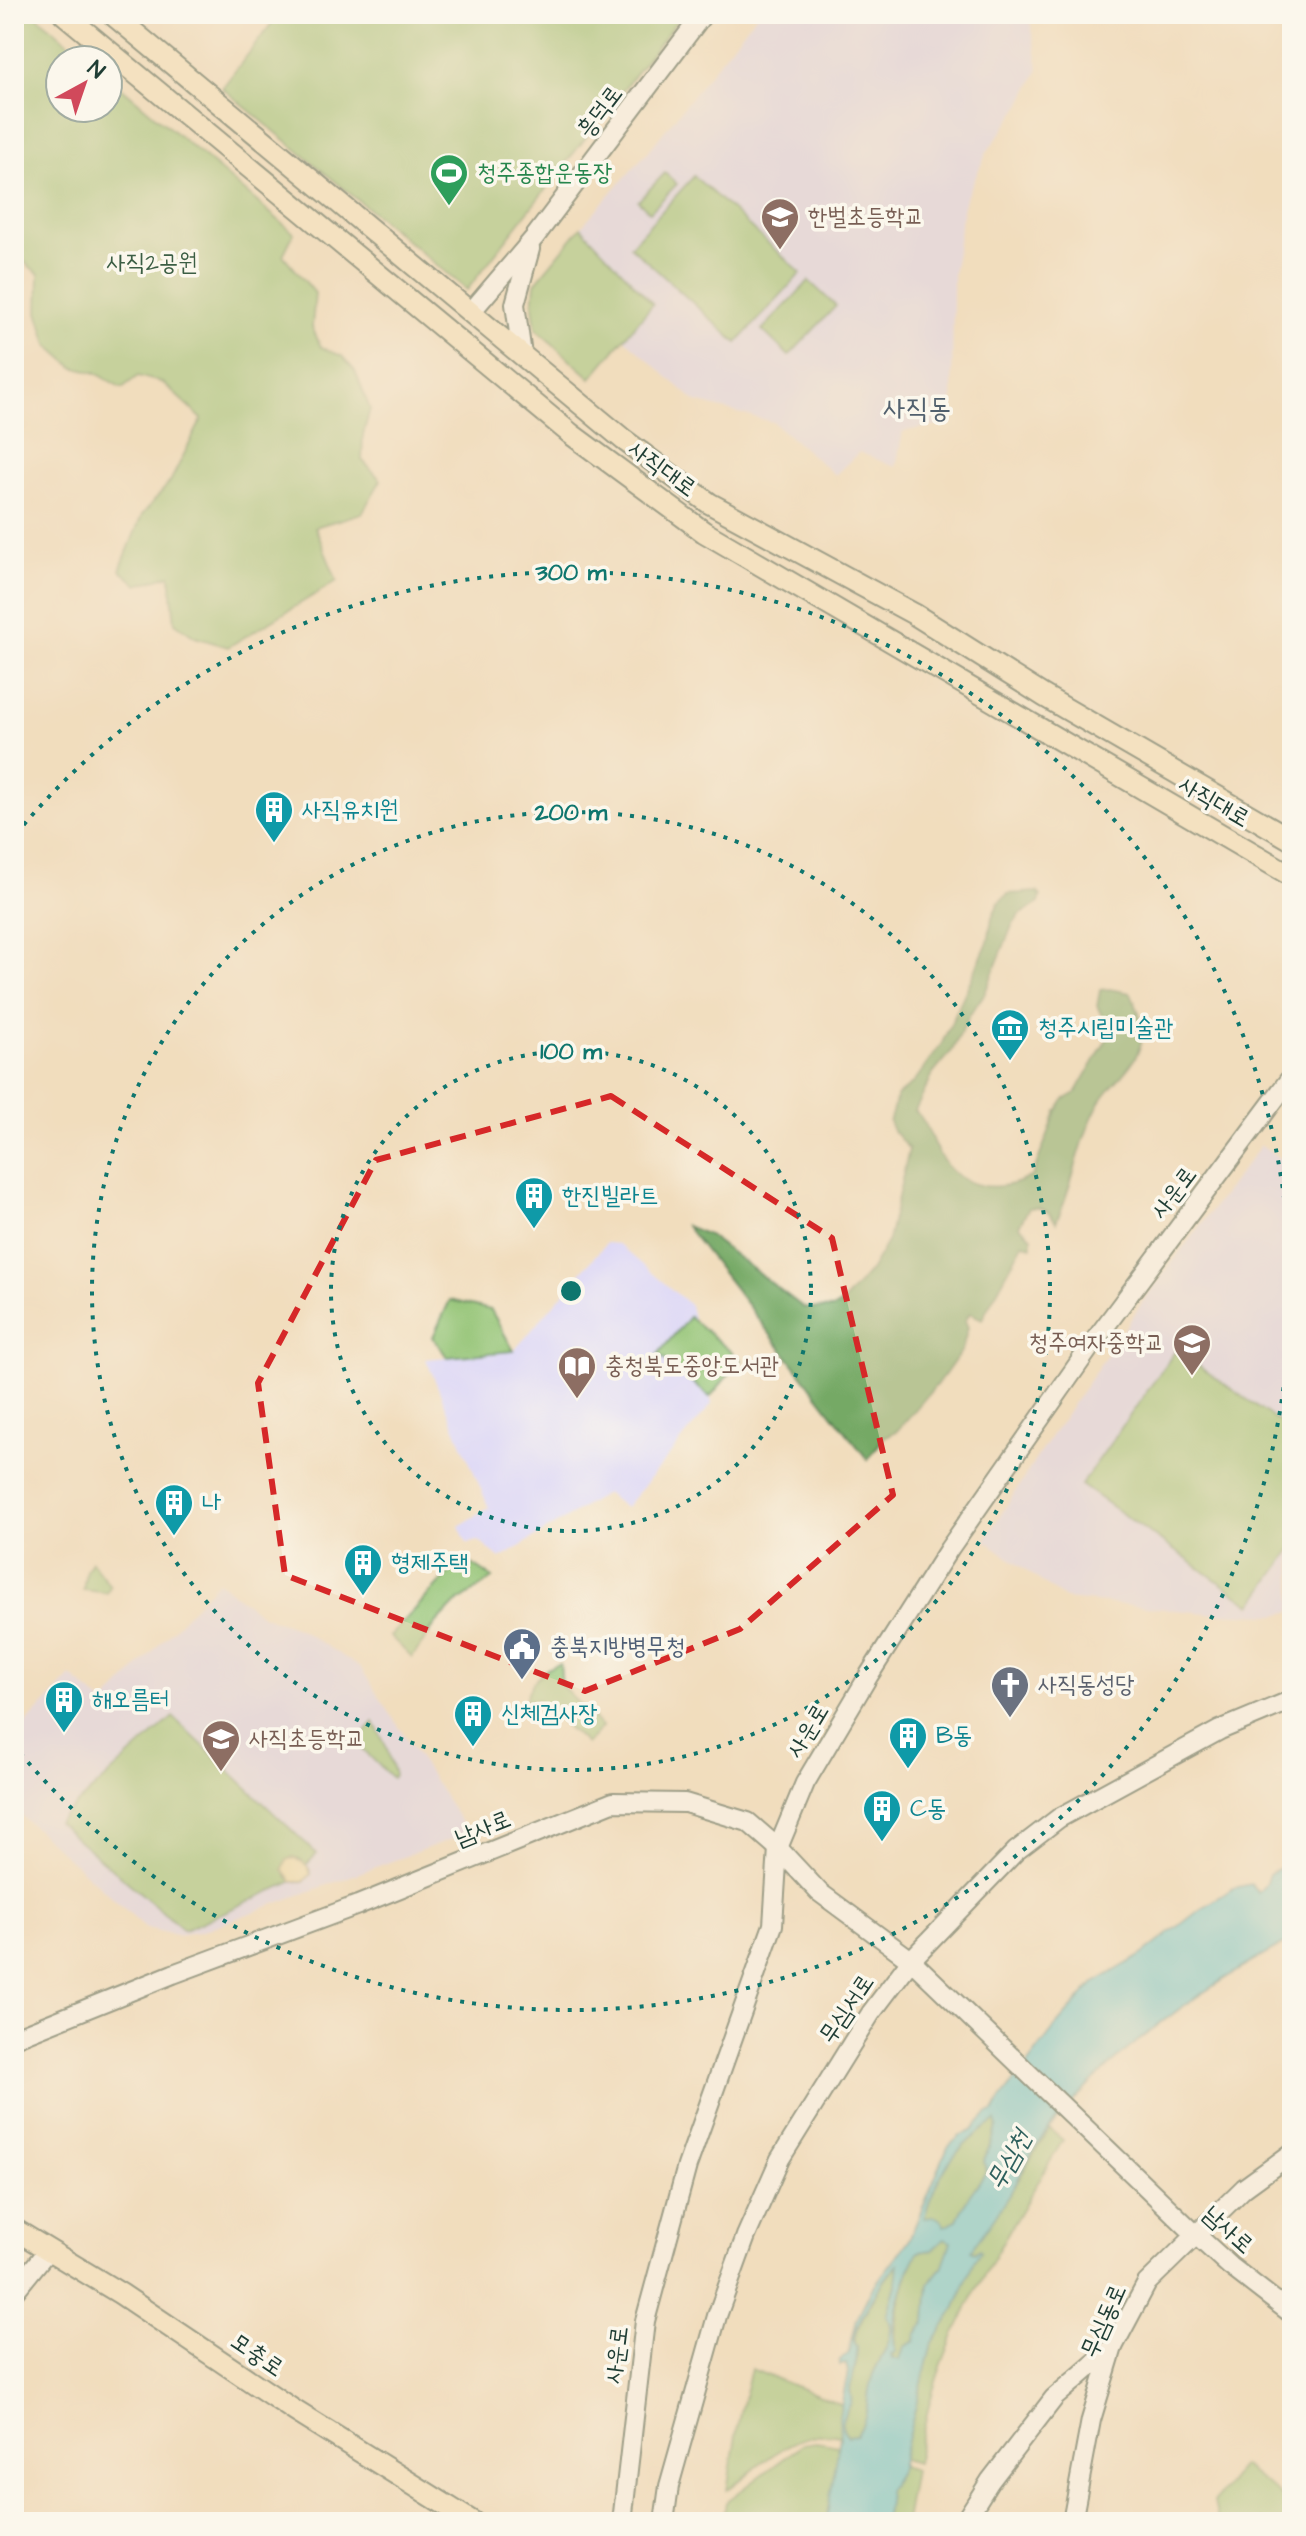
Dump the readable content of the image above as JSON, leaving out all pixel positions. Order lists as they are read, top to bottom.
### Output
{
  "streets": {
    "main road": ["사직대로", "모충로"],
    "street": [
      "흥덕로",
      "사운로",
      "남사로",
      "무심서로",
      "무심동로"
    ]
  },
  "crossings": [
    ["흥덕로", "사직대로"],
    ["사운로", "남사로"],
    ["남사로", "무심서로"],
    ["남사로", "무심동로"]
  ],
  "districts": ["사직동"],
  "water": ["무심천"],
  "parks": ["사직2공원"],
  "places": {
    "sports": ["청주종합운동장"],
    "school or university": ["한벌초등학교", "청주여자중학교", "사직초등학교"],
    "building": [
      "사직유치원",
      "한진빌라트",
      "나",
      "형제주택",
      "해오름터",
      "신체검사장",
      "B동",
      "C동"
    ],
    "museum": ["청주시립미술관"],
    "library": ["충청북도중앙도서관"],
    "public building": ["충북지방병무청"],
    "church": ["사직동성당"]
  },
  "north": "top right",
  "rings": ["300 m", "200 m", "100 m"]
}
